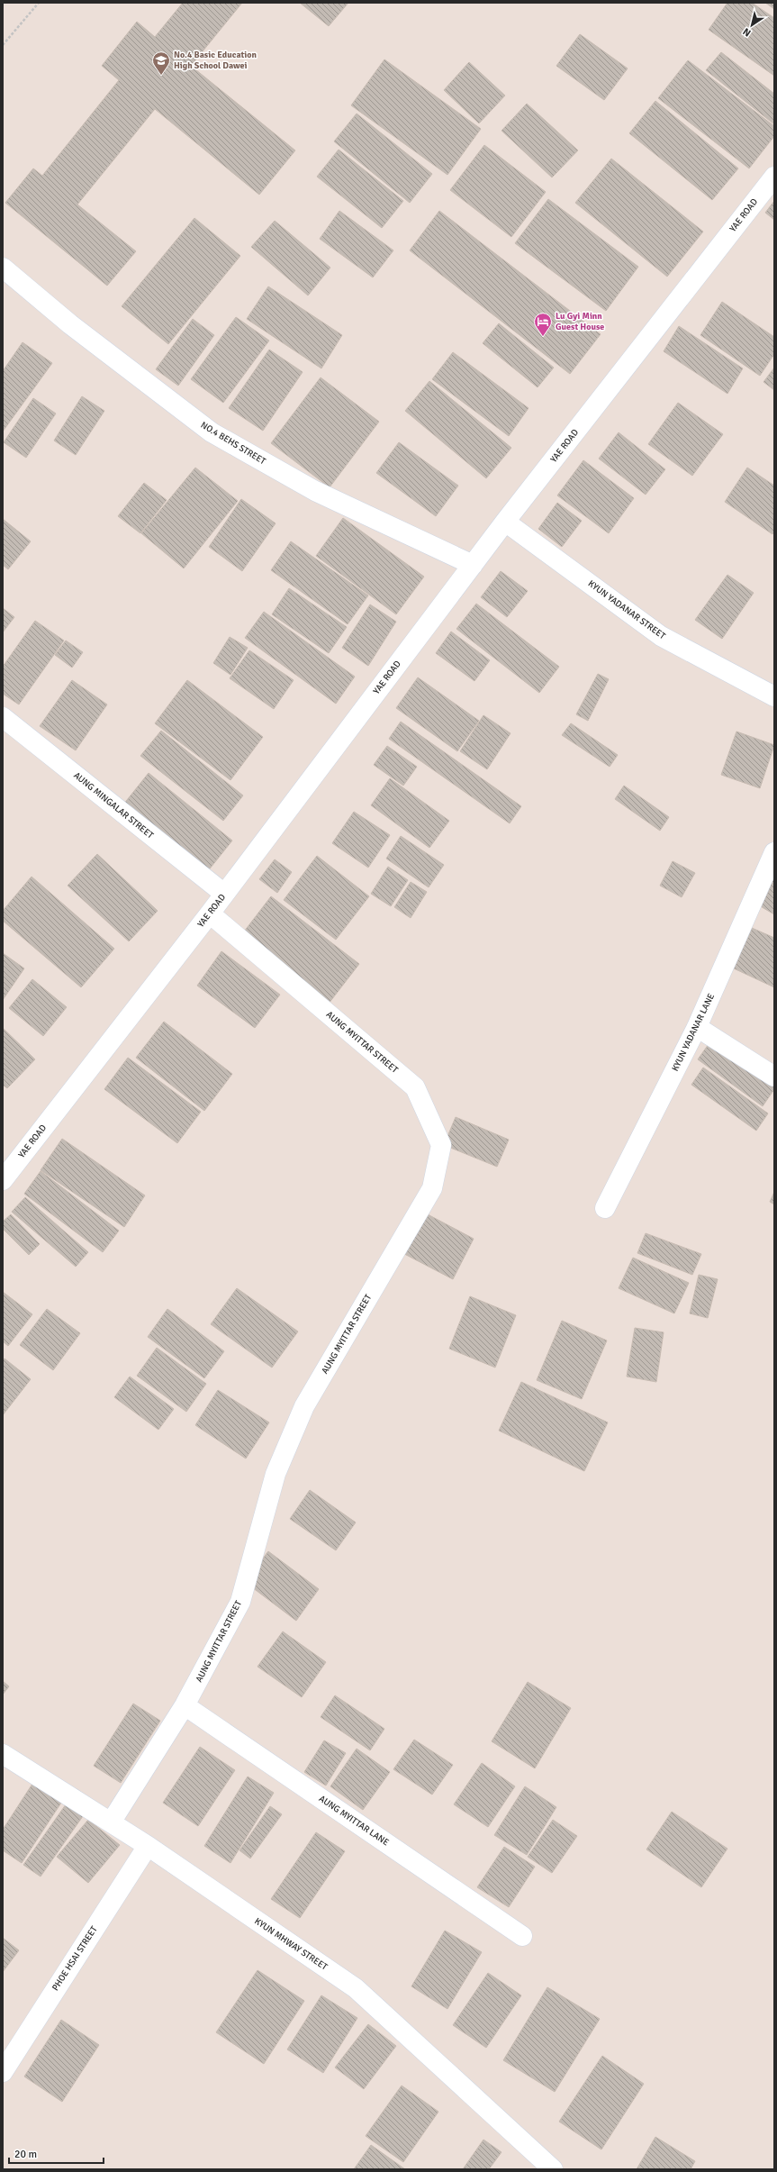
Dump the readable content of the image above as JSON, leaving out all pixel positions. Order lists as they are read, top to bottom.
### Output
{
  "streets": {
    "street": [
      "YAE ROAD",
      "NO.4 BEHS STREET",
      "KYUN YADANAR STREET",
      "AUNG MINGALAR STREET",
      "KYUN YADANAR LANE",
      "AUNG MYITTAR STREET",
      "AUNG MYITTAR LANE",
      "KYUN MHWAY STREET",
      "PHOE HSAI STREET"
    ]
  },
  "crossings": [
    ["YAE ROAD", "NO.4 BEHS STREET"],
    ["YAE ROAD", "KYUN YADANAR STREET"],
    ["YAE ROAD", "AUNG MINGALAR STREET"],
    ["YAE ROAD", "AUNG MYITTAR STREET"],
    ["AUNG MYITTAR STREET", "AUNG MYITTAR LANE"],
    ["AUNG MYITTAR STREET", "KYUN MHWAY STREET"],
    ["KYUN MHWAY STREET", "PHOE HSAI STREET"]
  ],
  "places": {
    "school or university": ["No.4 Basic Education High School Dawei"],
    "hotel": ["Lu Gyi Minn Guest House"]
  },
  "scale_bar": "20 m",
  "north": "bottom left"
}
